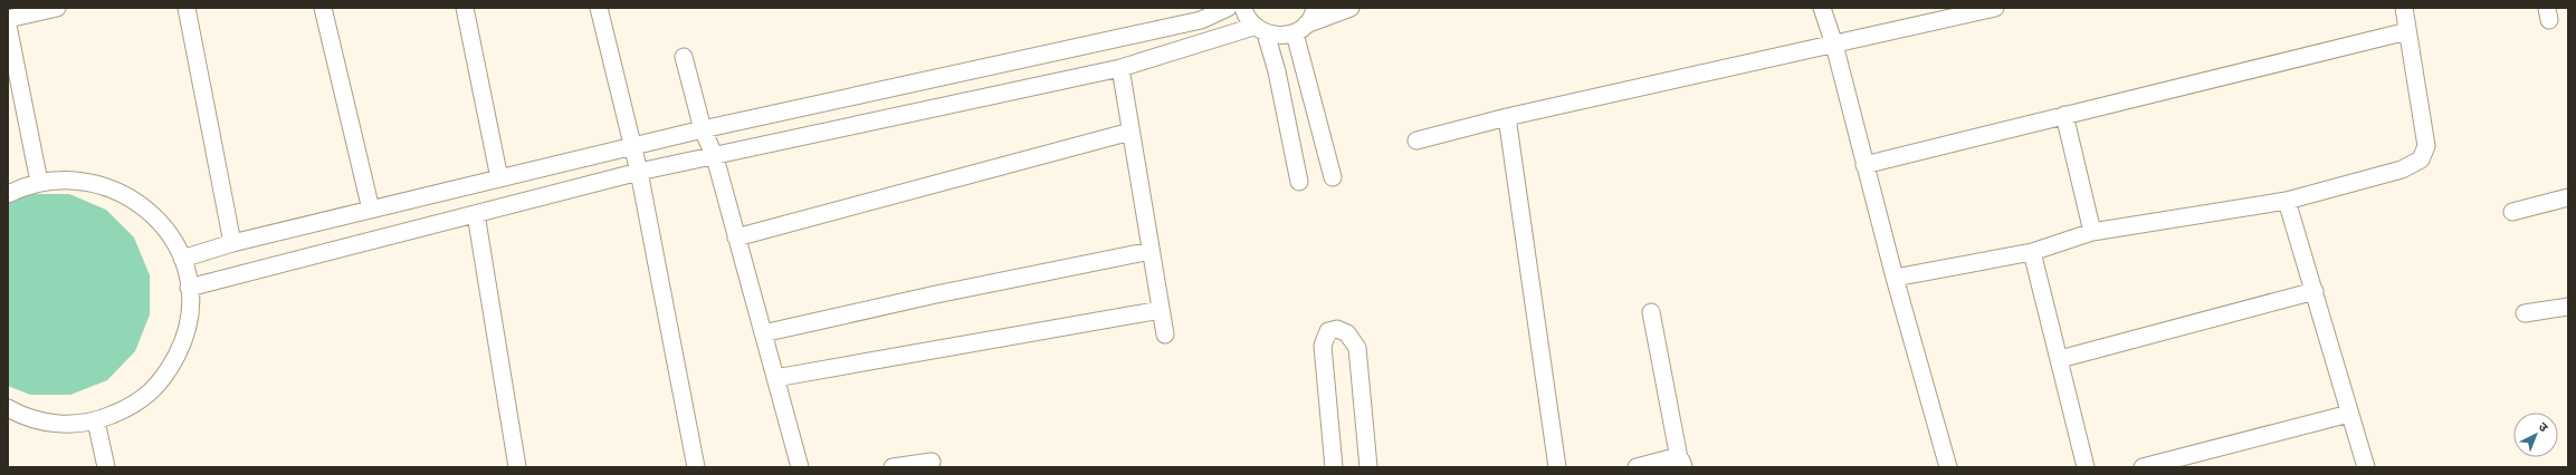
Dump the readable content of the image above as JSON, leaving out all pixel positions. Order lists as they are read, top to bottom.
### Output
{
  "north": "top right"
}
